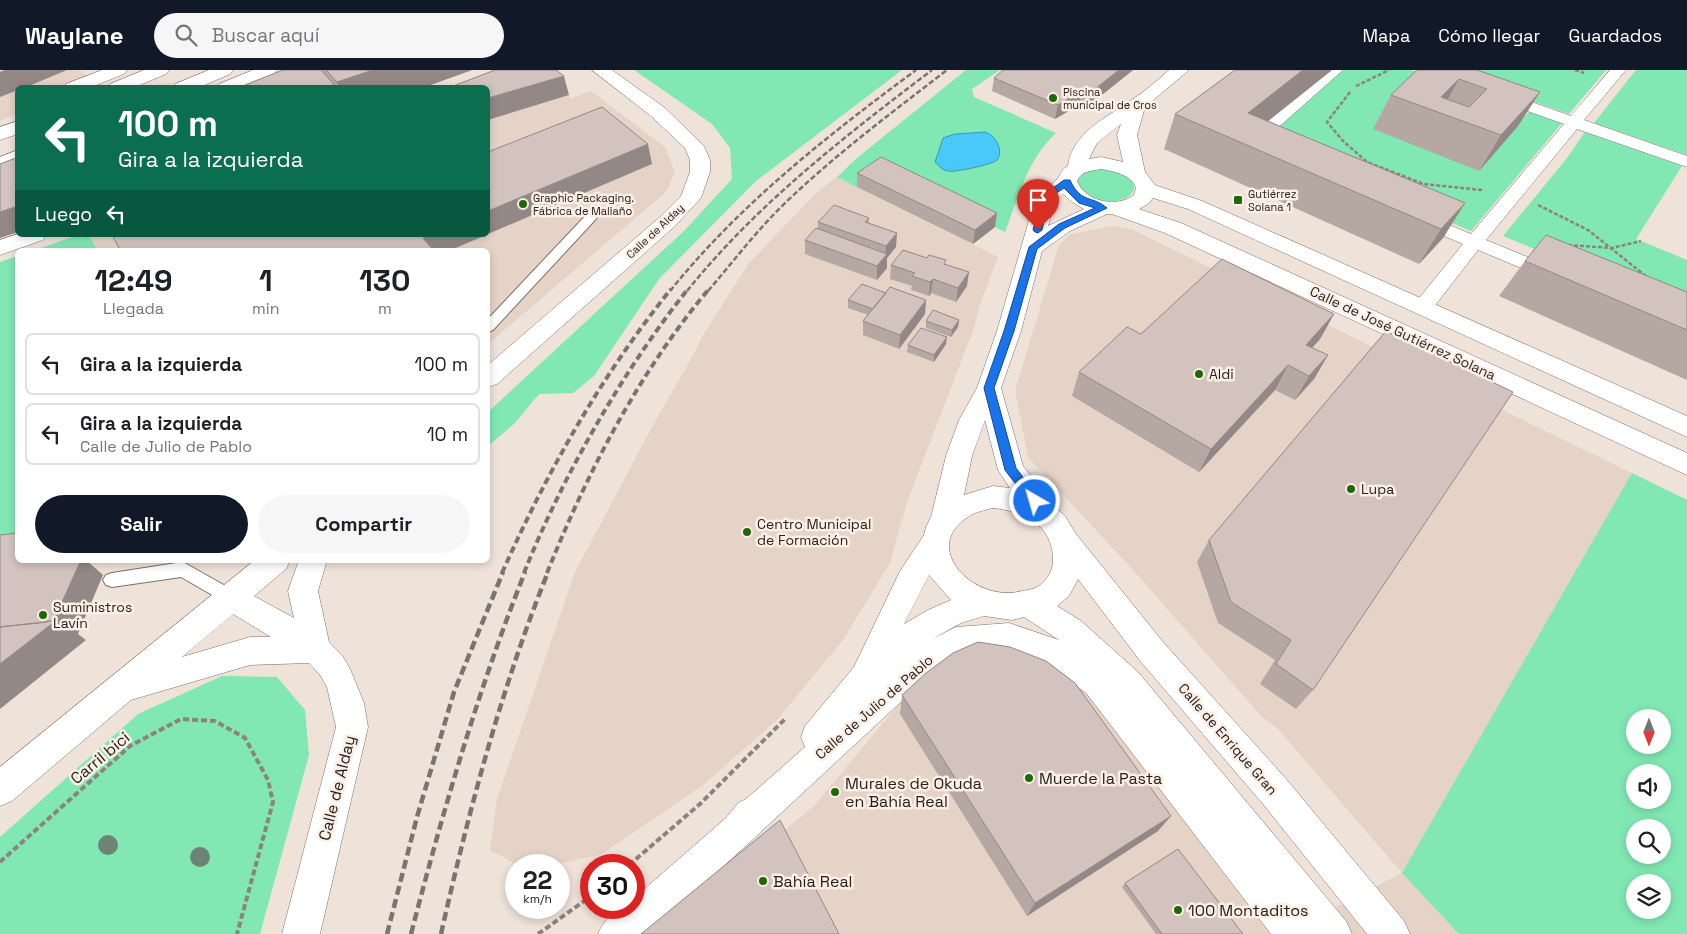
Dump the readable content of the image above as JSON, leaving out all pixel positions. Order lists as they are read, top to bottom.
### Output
{
  "streets": {
    "main road": [
      "Calle de Alday",
      "Calle de José Gutiérrez Solana",
      "Calle de Julio de Pablo",
      "Calle de Enrique Gran"
    ],
    "path": ["Carril bici"]
  },
  "crossings": [
    ["Calle de José Gutiérrez Solana", "Calle de Julio de Pablo"],
    ["Calle de Julio de Pablo", "Calle de Enrique Gran"]
  ],
  "places": {
    "other": [
      "Piscina municipal de Cros",
      "Graphic Packaging. Fábrica de Maliaño",
      "Aldi",
      "Lupa",
      "Centro Municipal de Formación",
      "Suministros Lavín",
      "Muerde la Pasta",
      "Murales de Okuda en Bahía Real",
      "Bahía Real",
      "100 Montaditos"
    ],
    "transit": ["Gutiérrez Solana 1"]
  },
  "north": "bottom",
  "page": {
    "header": "Waylane",
    "search": "Buscar aquí",
    "nav": ["Mapa", "Cómo llegar", "Guardados"],
    "turn": ["100 m", "Gira a la izquierda"],
    "then": "Luego",
    "eta": [
      "12:49",
      "Llegada",
      "1",
      "min",
      "130",
      "m"
    ],
    "list": [
      {
        "name": "Gira a la izquierda",
        "value": "100 m"
      },
      {
        "name": "Gira a la izquierda",
        "note": "Calle de Julio de Pablo",
        "value": "10 m"
      }
    ],
    "buttons": ["Salir", "Compartir"],
    "speed": "22 km/h",
    "limit": "30"
  }
}
